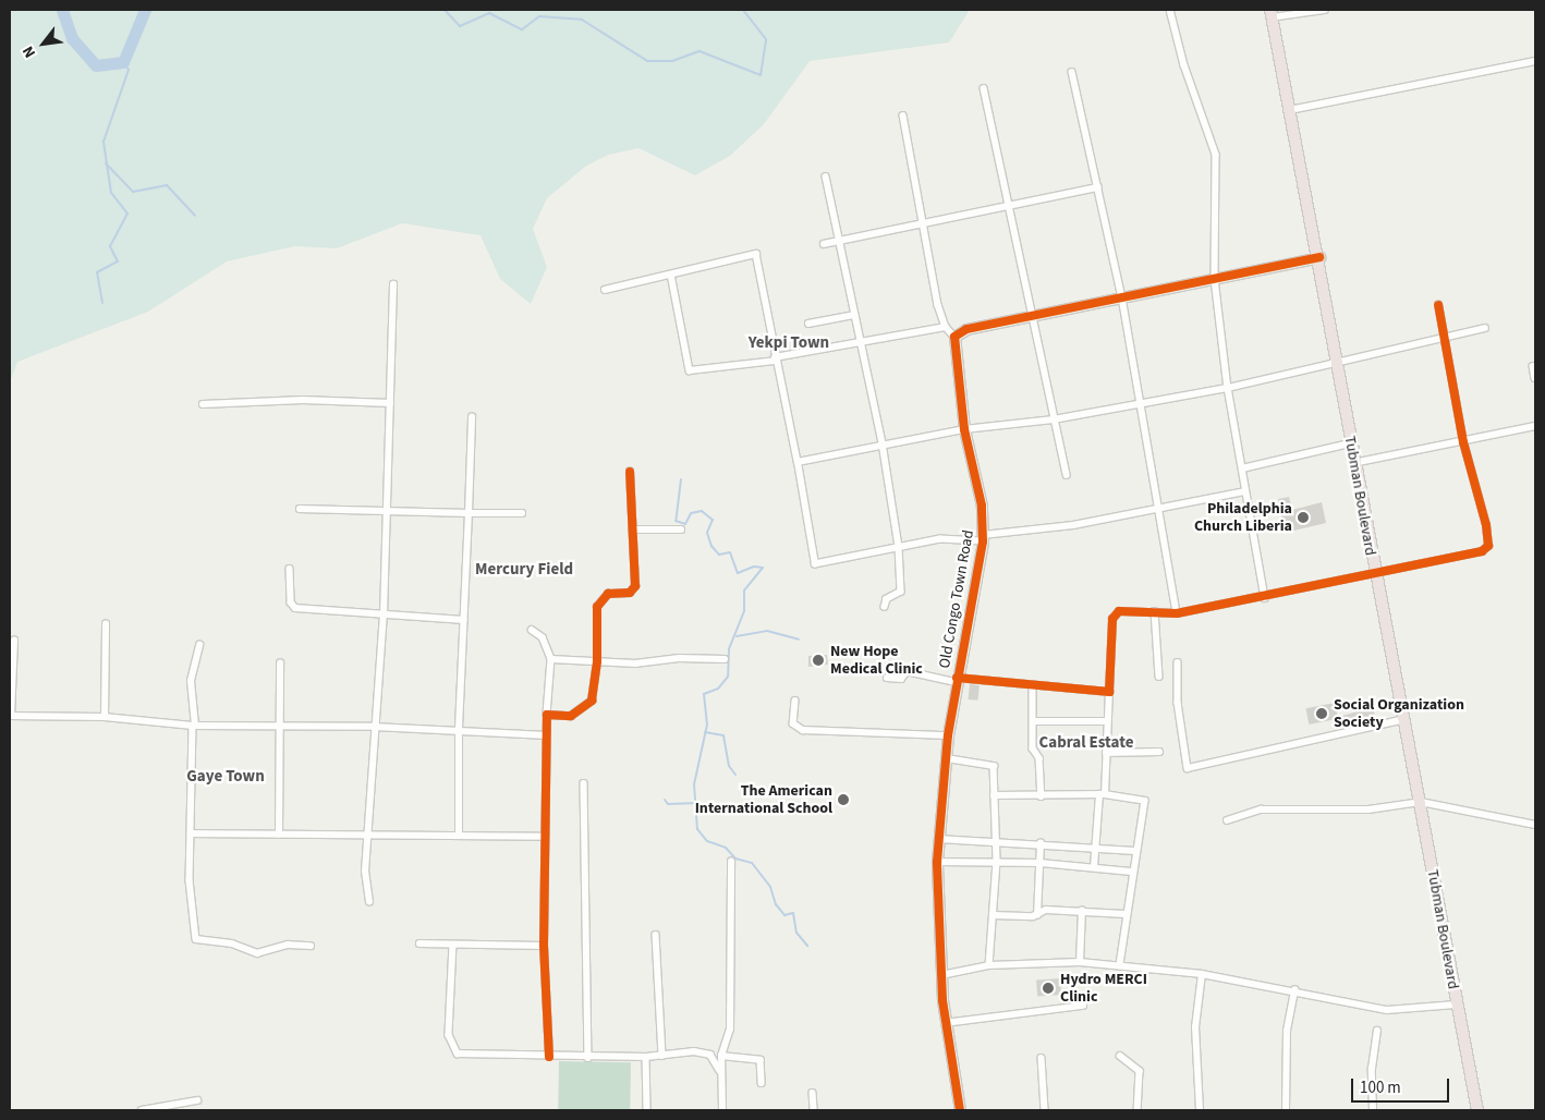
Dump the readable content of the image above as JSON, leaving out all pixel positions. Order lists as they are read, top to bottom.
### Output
{
  "streets": {
    "highway": ["Tubman Boulevard"],
    "street": ["Old Congo Town Road"]
  },
  "districts": [
    "Yekpi Town",
    "Mercury Field",
    "Cabral Estate",
    "Gaye Town"
  ],
  "places": [
    "Philadelphia Church Liberia",
    "New Hope Medical Clinic",
    "Social Organization Society",
    "The American International School",
    "Hydro MERCI Clinic"
  ],
  "scale_bar": "100 m",
  "north": "bottom left"
}
